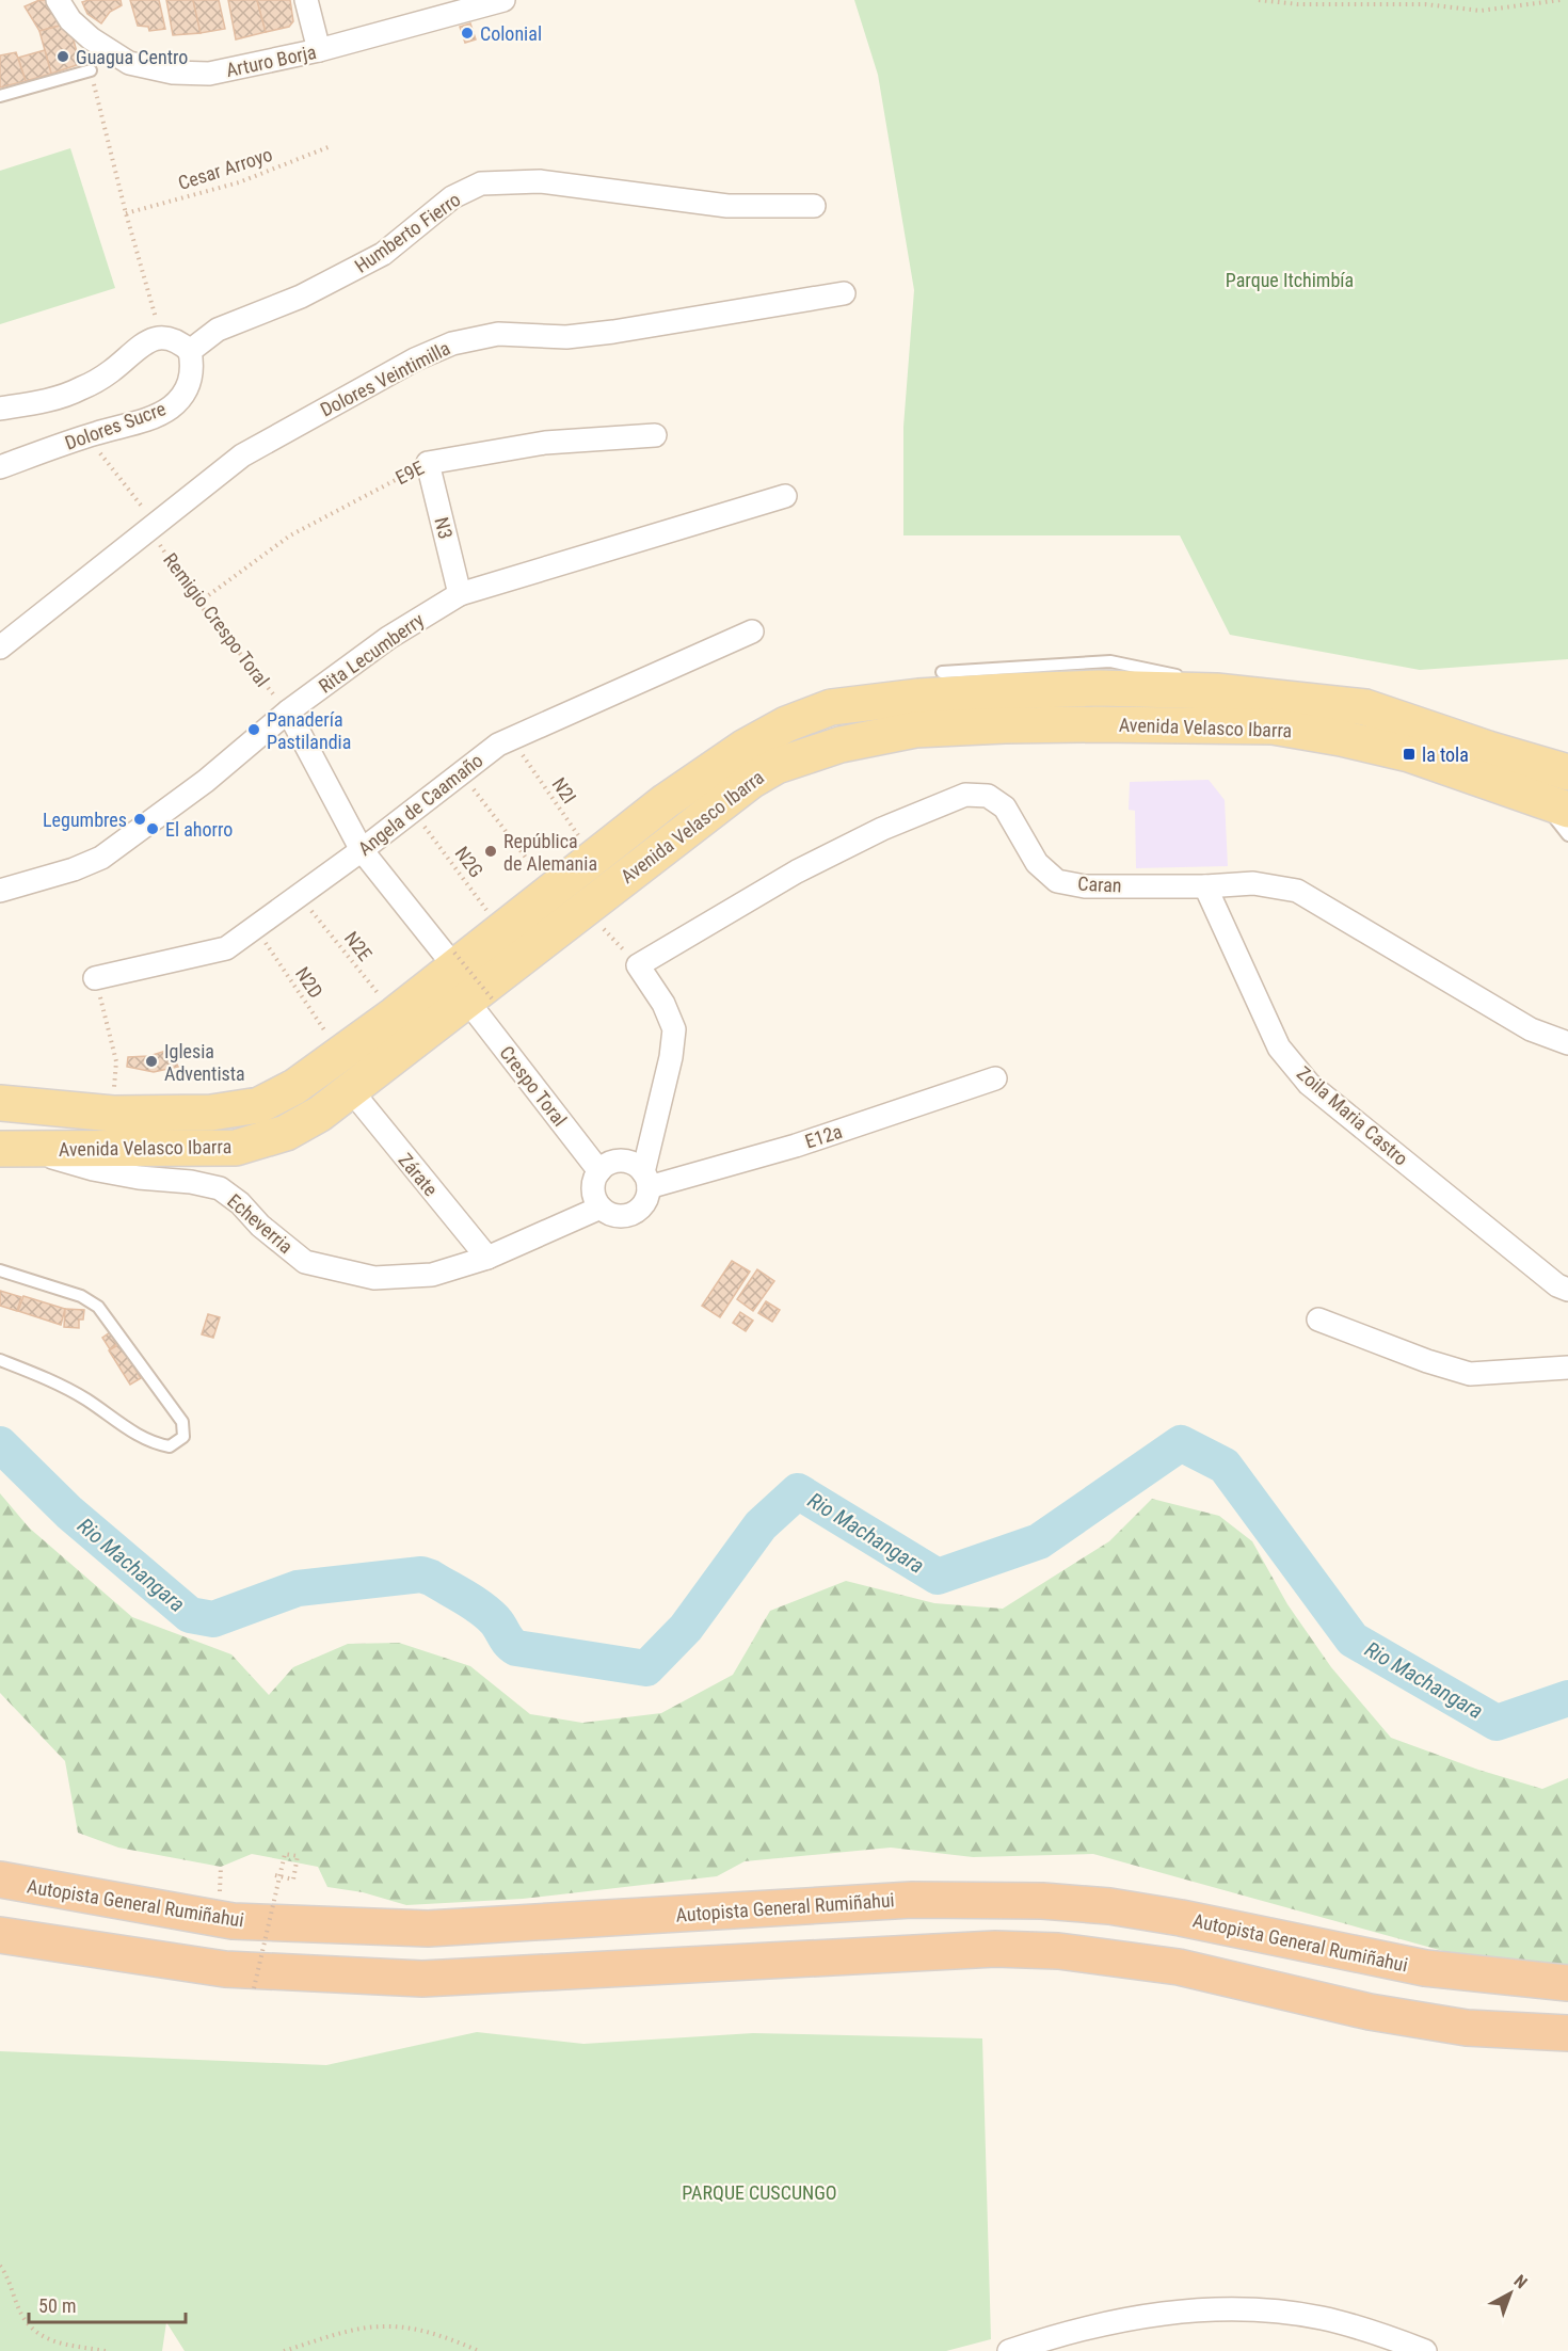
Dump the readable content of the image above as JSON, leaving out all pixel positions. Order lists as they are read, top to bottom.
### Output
{
  "streets": {
    "highway": ["Autopista General Rumiñahui"],
    "main road": ["Avenida Velasco Ibarra"],
    "street": [
      "Arturo Borja",
      "Humberto Fierro",
      "Dolores Veintimilla",
      "Dolores Sucre",
      "E9E",
      "N3",
      "Rita Lecumberry",
      "Angela de Caamaño",
      "Caran",
      "Crespo Toral",
      "Zoila Maria Castro",
      "E12a",
      "Zárate",
      "Echeverria"
    ],
    "path": [
      "Cesar Arroyo",
      "Remigio Crespo Toral",
      "N2I",
      "N2G",
      "N2E",
      "N2D"
    ]
  },
  "crossings": [
    ["Humberto Fierro", "Dolores Sucre"],
    ["Dolores Veintimilla", "Remigio Crespo Toral"],
    ["Dolores Sucre", "Remigio Crespo Toral"],
    ["E9E", "N3"],
    ["E9E", "Remigio Crespo Toral"],
    ["N3", "Rita Lecumberry"],
    ["Remigio Crespo Toral", "Rita Lecumberry"],
    ["Avenida Velasco Ibarra", "N2I"],
    ["Avenida Velasco Ibarra", "N2G"],
    ["Avenida Velasco Ibarra", "N2E"],
    ["Avenida Velasco Ibarra", "N2D"],
    ["Avenida Velasco Ibarra", "Crespo Toral"],
    ["Avenida Velasco Ibarra", "Zárate"],
    ["Avenida Velasco Ibarra", "Echeverria"],
    ["N2I", "Angela de Caamaño"],
    ["Angela de Caamaño", "N2G"],
    ["Angela de Caamaño", "N2E"],
    ["Angela de Caamaño", "N2D"],
    ["Caran", "Zoila Maria Castro"],
    ["Crespo Toral", "E12a"],
    ["Crespo Toral", "Echeverria"],
    ["E12a", "Echeverria"],
    ["Zárate", "Echeverria"]
  ],
  "water": ["Rio Machangara"],
  "parks": ["Parque Itchimbía", "PARQUE CUSCUNGO"],
  "places": {
    "other": [
      "Colonial",
      "Guagua Centro",
      "Panadería Pastilandia",
      "Legumbres",
      "El ahorro",
      "República de Alemania",
      "Iglesia Adventista"
    ],
    "transit": ["la tola"]
  },
  "scale_bar": "50 m",
  "north": "top right"
}
